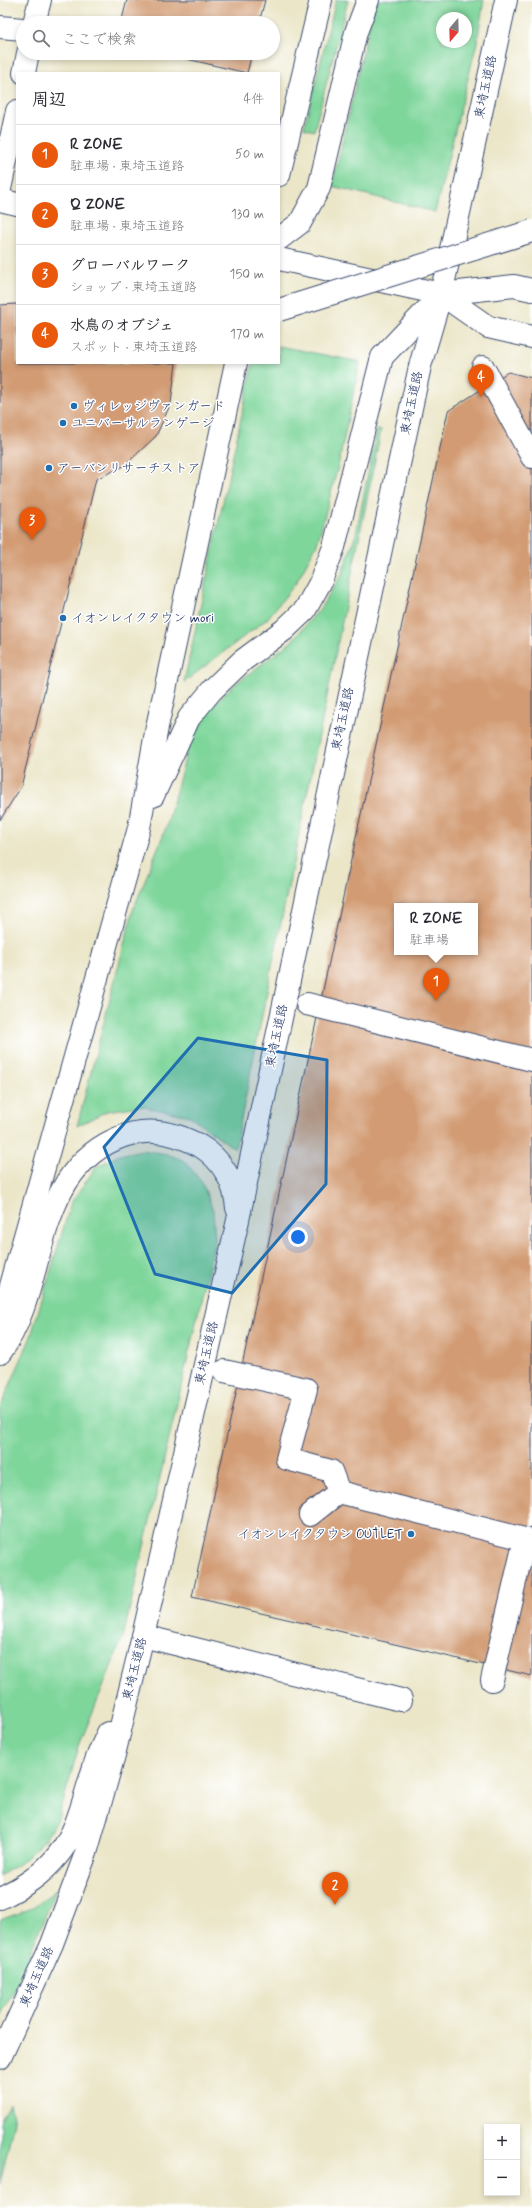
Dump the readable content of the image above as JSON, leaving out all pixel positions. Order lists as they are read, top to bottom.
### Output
{
  "streets": {
    "main road": ["東埼玉道路"]
  },
  "places": [
    "ヴィレッジヴァンガード",
    "ユニバーサルランゲージ",
    "アーバンリサーチストア",
    "イオンレイクタウン mori",
    "イオンレイクタウン OUTLET"
  ],
  "north": "bottom",
  "page": {
    "search": "ここで検索",
    "heading": ["周辺", "4件"],
    "list": [
      {
        "mark": "1",
        "name": "R ZONE",
        "note": "駐車場 · 東埼玉道路",
        "value": "50 m"
      },
      {
        "mark": "2",
        "name": "Q ZONE",
        "note": "駐車場 · 東埼玉道路",
        "value": "130 m"
      },
      {
        "mark": "3",
        "name": "グローバルワーク",
        "note": "ショップ · 東埼玉道路",
        "value": "150 m"
      },
      {
        "mark": "4",
        "name": "水鳥のオブジェ",
        "note": "スポット · 東埼玉道路",
        "value": "170 m"
      }
    ],
    "pins": [
      "4",
      "3",
      "1",
      "2"
    ],
    "popup": ["R ZONE", "駐車場"],
    "map_buttons": ["+", "−"]
  }
}
